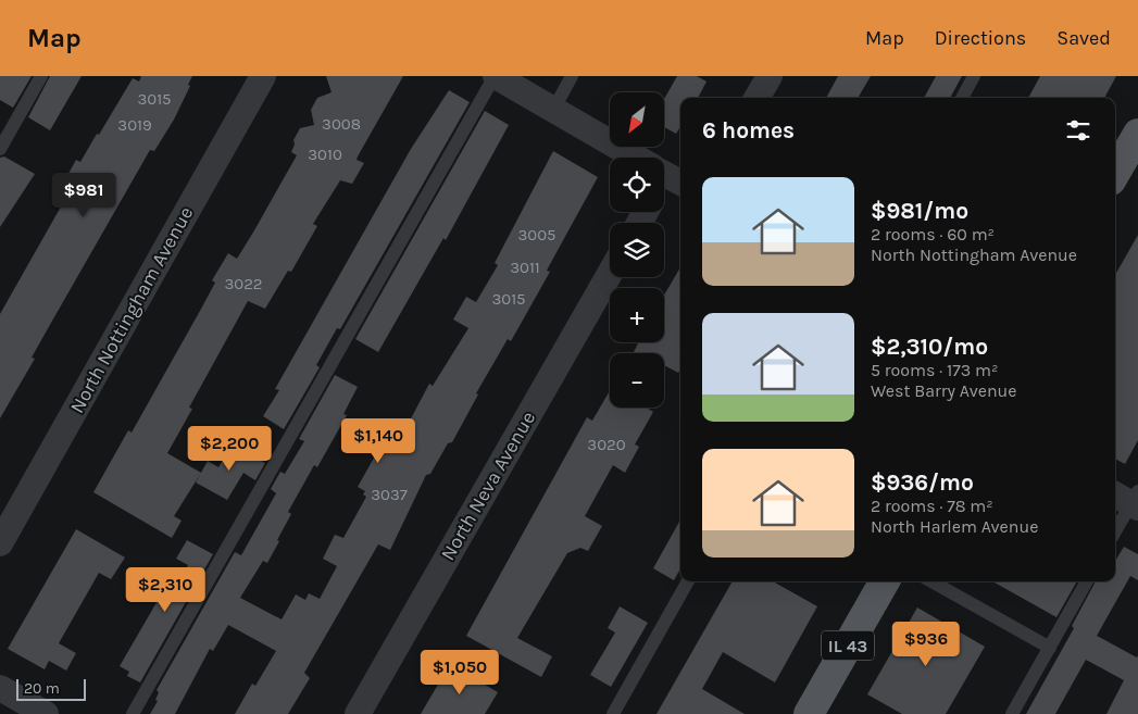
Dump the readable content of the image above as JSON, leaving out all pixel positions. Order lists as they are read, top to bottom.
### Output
{
  "streets": {
    "main road": ["IL 43"],
    "street": ["North Nottingham Avenue", "North Neva Avenue"]
  },
  "house_numbers": [
    "3015",
    "3008",
    "3019",
    "3010",
    "3005",
    "3011",
    "3022",
    "3015",
    "3020",
    "3037"
  ],
  "scale_bar": "20 m",
  "north": "bottom left",
  "page": {
    "header": "Map",
    "nav": ["Map", "Directions", "Saved"],
    "map_buttons": ["+", "−"],
    "heading": "6 homes",
    "list": [
      {
        "name": "$981/mo",
        "note": "2 rooms · 60 m² · North Nottingham Avenue"
      },
      {
        "name": "$2,310/mo",
        "note": "5 rooms · 173 m² · West Barry Avenue"
      },
      {
        "name": "$936/mo",
        "note": "2 rooms · 78 m² · North Harlem Avenue"
      }
    ],
    "price": [
      "$981",
      "$1,140",
      "$2,200",
      "$2,310",
      "$936",
      "$1,050"
    ],
    "scale": "20 m"
  }
}
